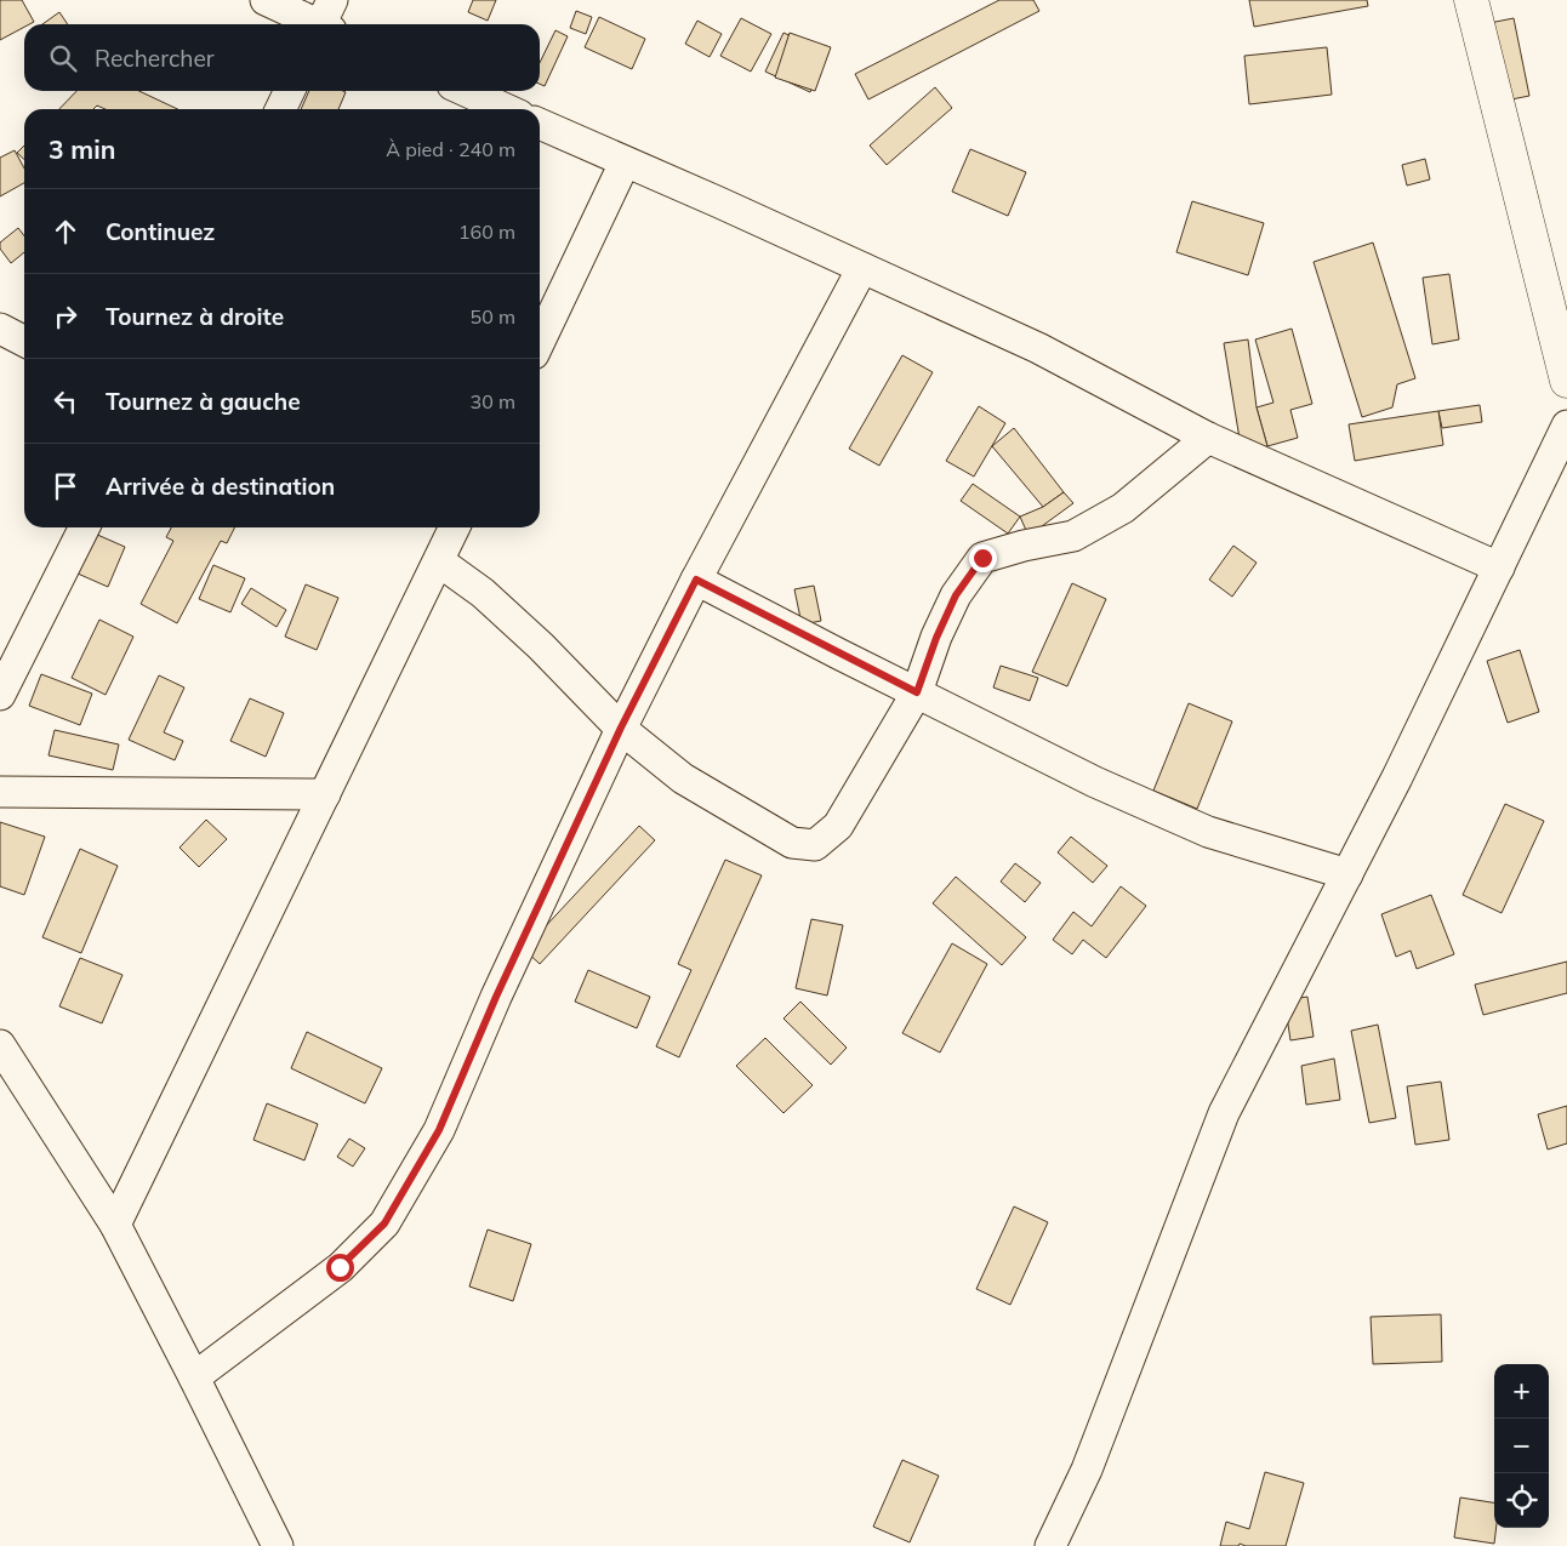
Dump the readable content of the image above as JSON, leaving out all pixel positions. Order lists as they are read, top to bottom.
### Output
{
  "page": {
    "search": "Rechercher",
    "heading": ["3 min", "À pied · 240 m"],
    "list": [
      ["Continuez", "160 m"],
      ["Tournez à droite", "50 m"],
      ["Tournez à gauche", "30 m"],
      "Arrivée à destination"
    ],
    "map_buttons": ["+", "−"]
  }
}
